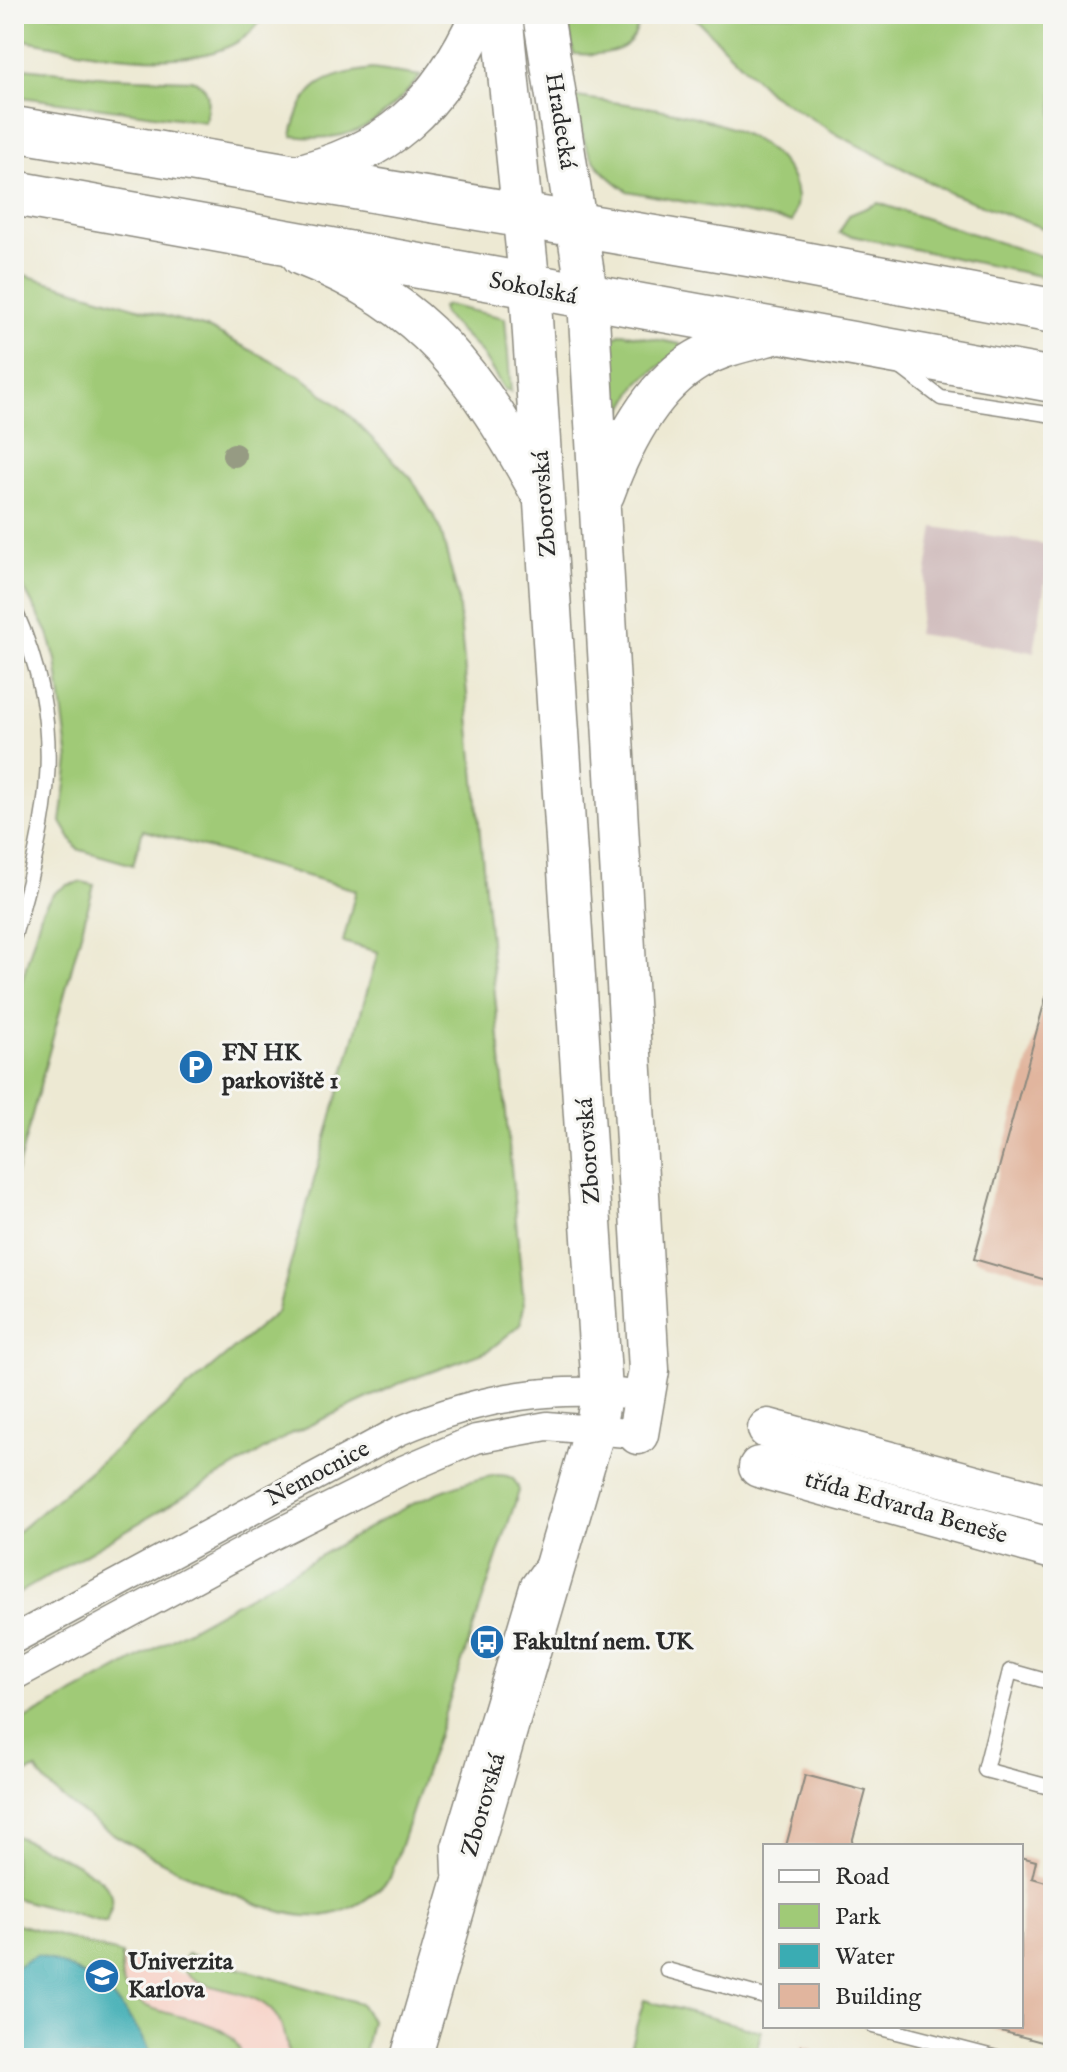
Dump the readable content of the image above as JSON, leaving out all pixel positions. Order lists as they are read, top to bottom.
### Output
{
  "streets": {
    "main road": ["Sokolská"],
    "street": [
      "Hradecká",
      "Zborovská",
      "Nemocnice",
      "třída Edvarda Beneše"
    ]
  },
  "crossings": [
    ["Hradecká", "Zborovská"],
    ["Sokolská", "Zborovská"],
    ["Zborovská", "Nemocnice"]
  ],
  "places": {
    "parking": ["FN HK parkoviště 1"],
    "bus stop": ["Fakultní nem. UK"],
    "school or university": ["Univerzita Karlova"]
  },
  "legend": [
    "Road",
    "Park",
    "Water",
    "Building"
  ]
}
